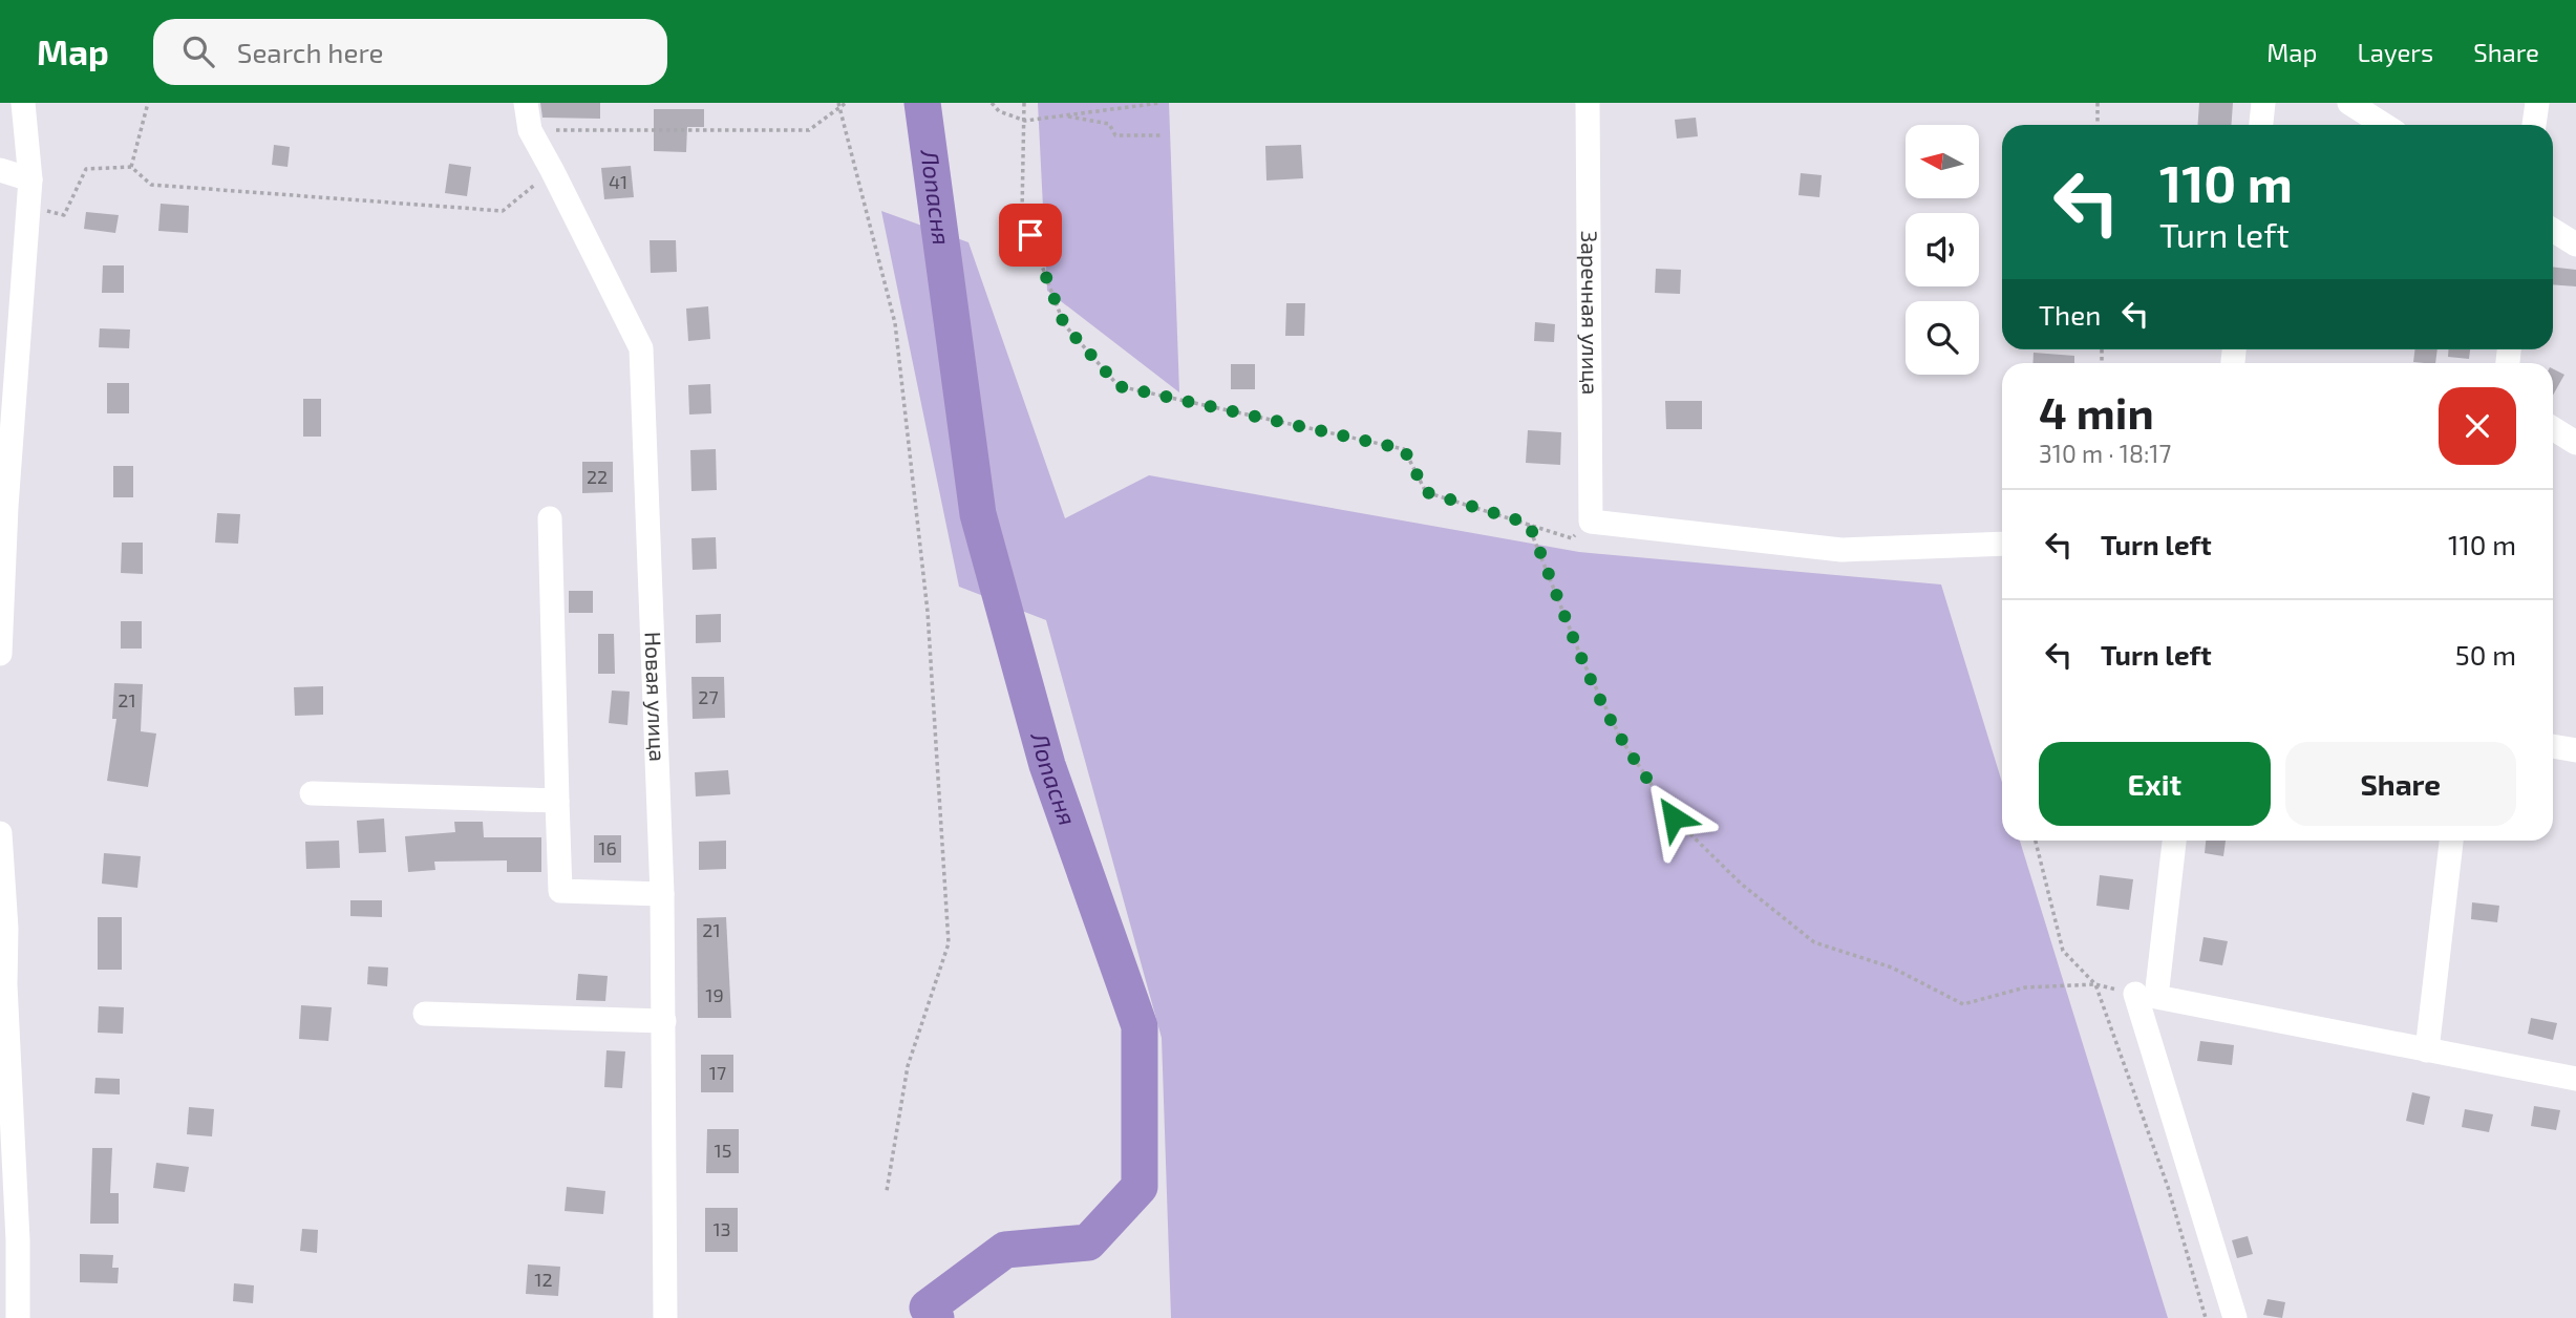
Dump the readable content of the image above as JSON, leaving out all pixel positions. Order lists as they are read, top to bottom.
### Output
{
  "streets": {
    "street": ["Заречная улица", "Новая улица"]
  },
  "water": ["Лопасня"],
  "house_numbers": [
    "41",
    "22",
    "27",
    "21",
    "16",
    "21",
    "19",
    "17",
    "15",
    "13",
    "12"
  ],
  "north": "left",
  "page": {
    "header": "Map",
    "search": "Search here",
    "nav": ["Map", "Layers", "Share"],
    "turn": ["110 m", "Turn left"],
    "then": "Then",
    "heading": ["4 min", "310 m · 18:17"],
    "list": [
      {
        "name": "Turn left",
        "value": "110 m"
      },
      {
        "name": "Turn left",
        "value": "50 m"
      }
    ],
    "buttons": ["Exit", "Share"]
  }
}
